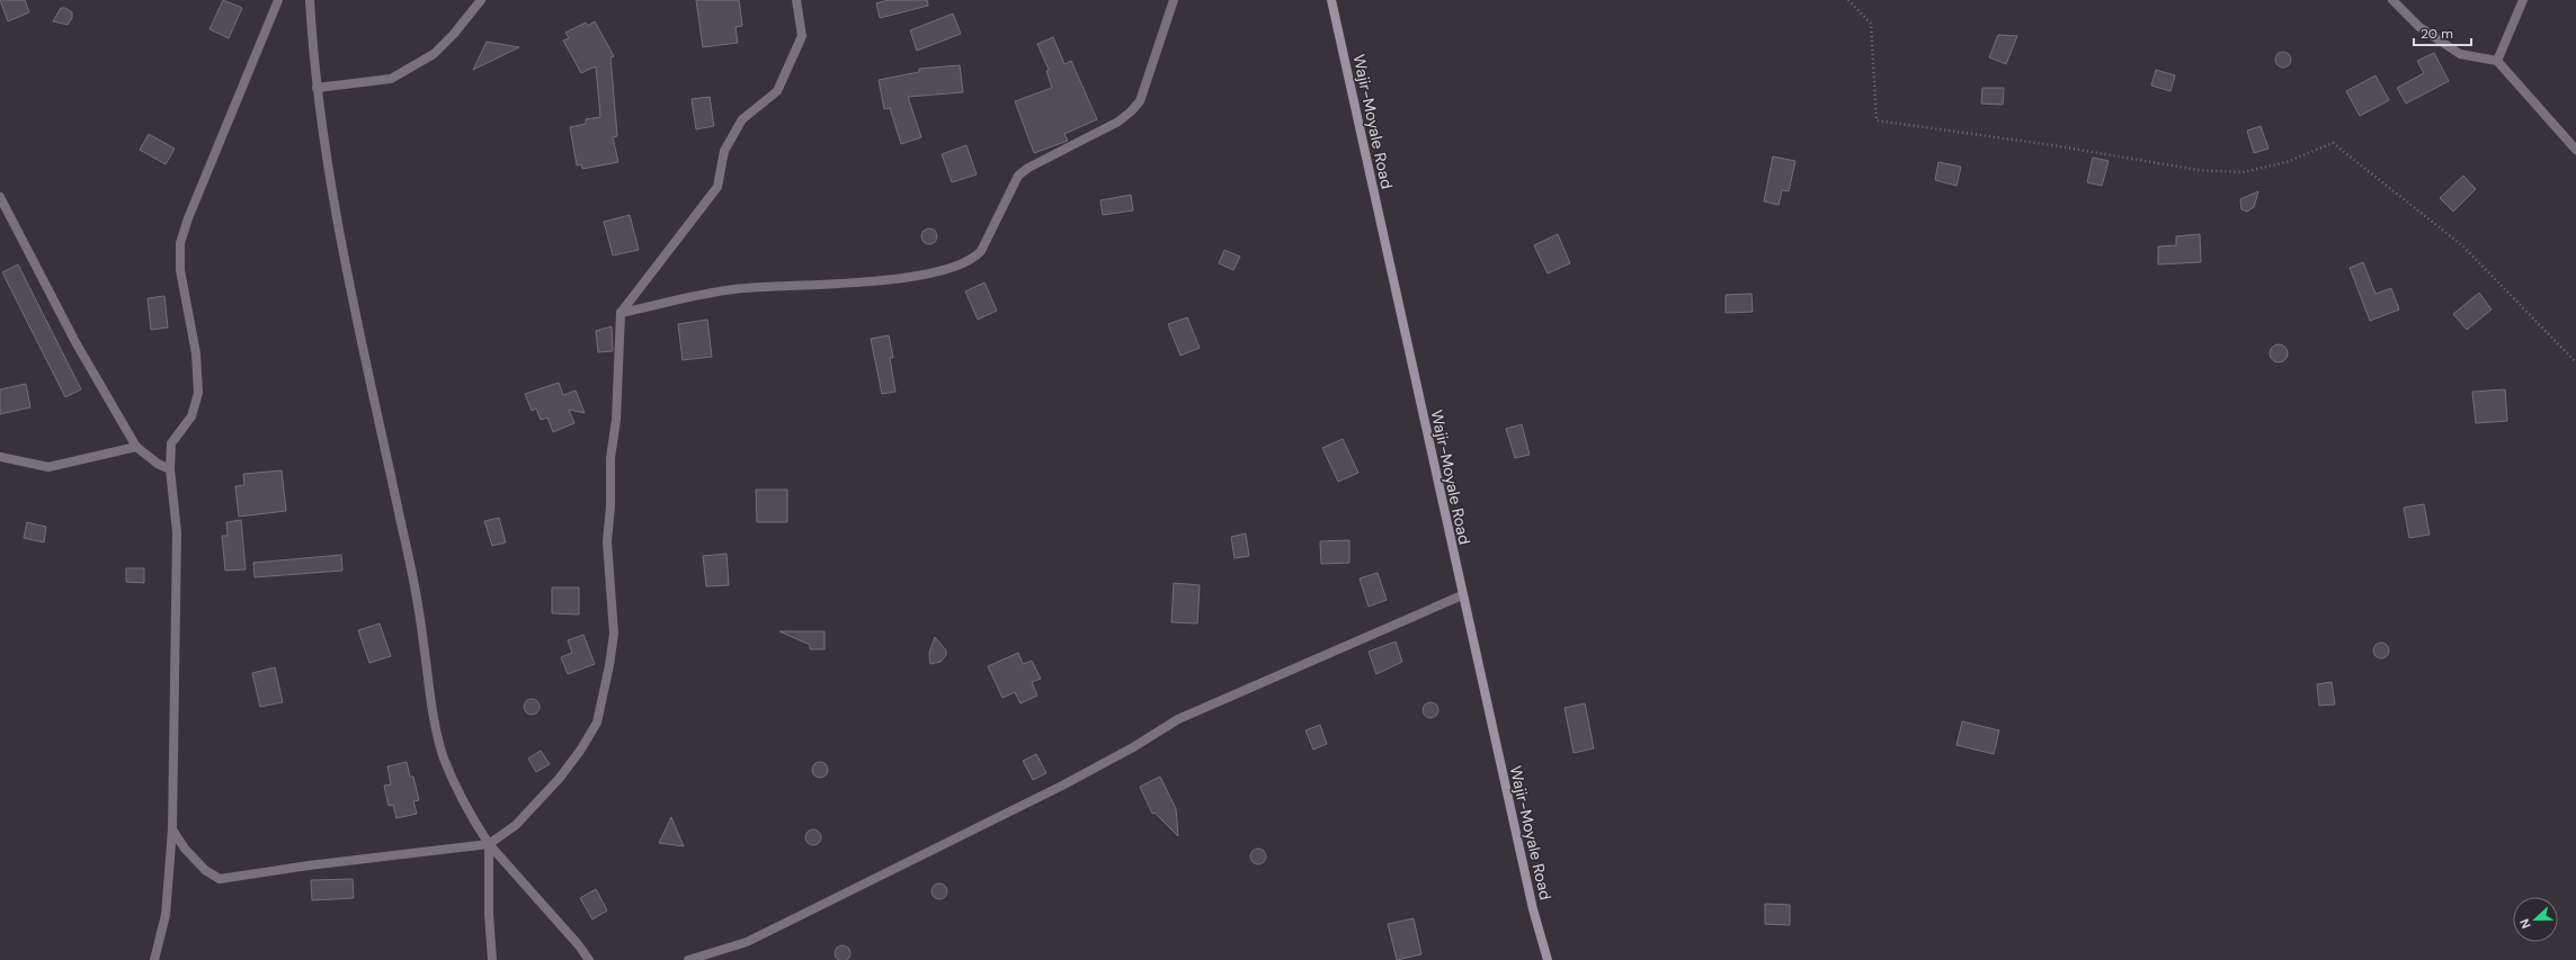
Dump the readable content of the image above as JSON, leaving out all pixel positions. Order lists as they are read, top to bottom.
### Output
{
  "streets": {
    "main road": ["Wajir-Moyale Road"]
  },
  "scale_bar": "20 m",
  "north": "left"
}
